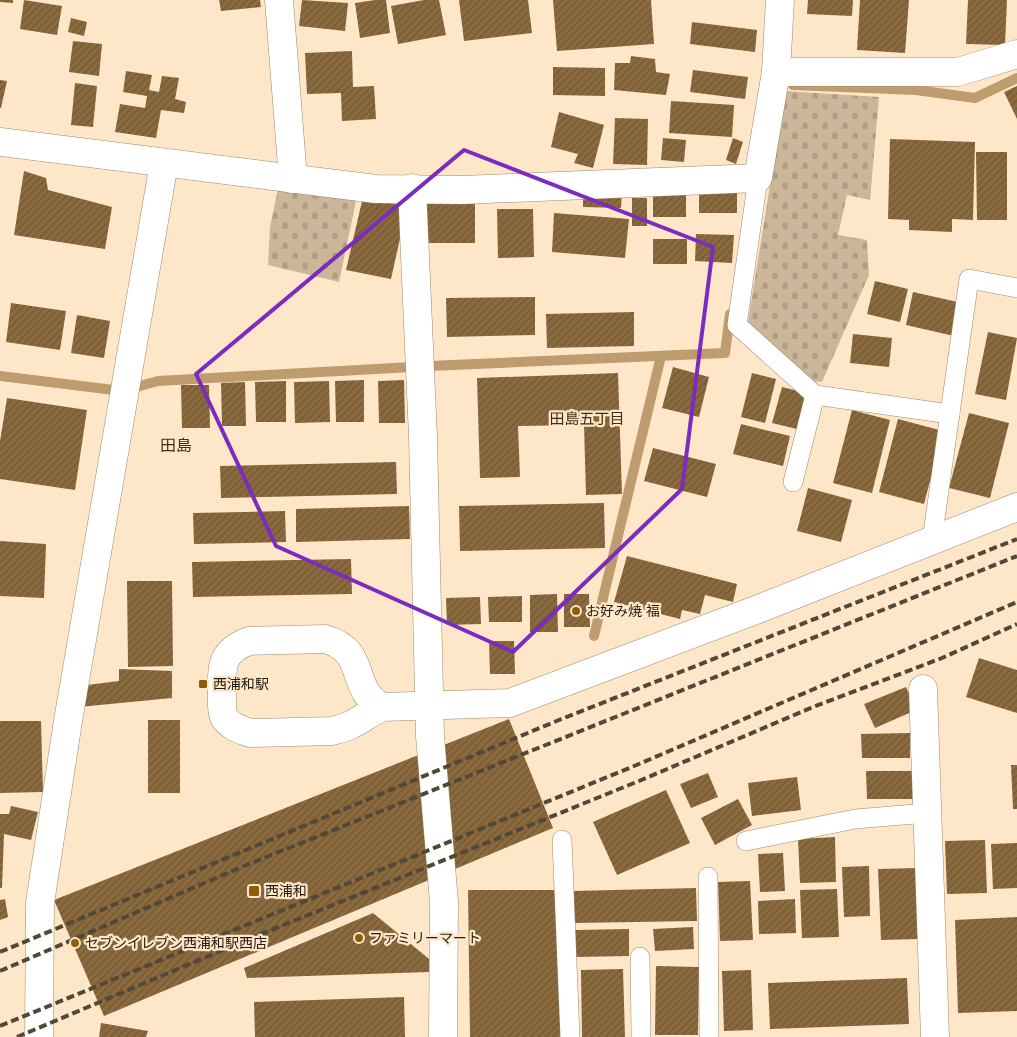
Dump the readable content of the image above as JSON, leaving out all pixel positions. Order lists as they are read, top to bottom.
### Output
{
  "districts": ["田島五丁目", "田島"],
  "places": {
    "other": ["お好み焼 福", "ファミリーマート", "セブンイレブン西浦和駅西店"],
    "transit": ["西浦和駅", "西浦和"]
  }
}
